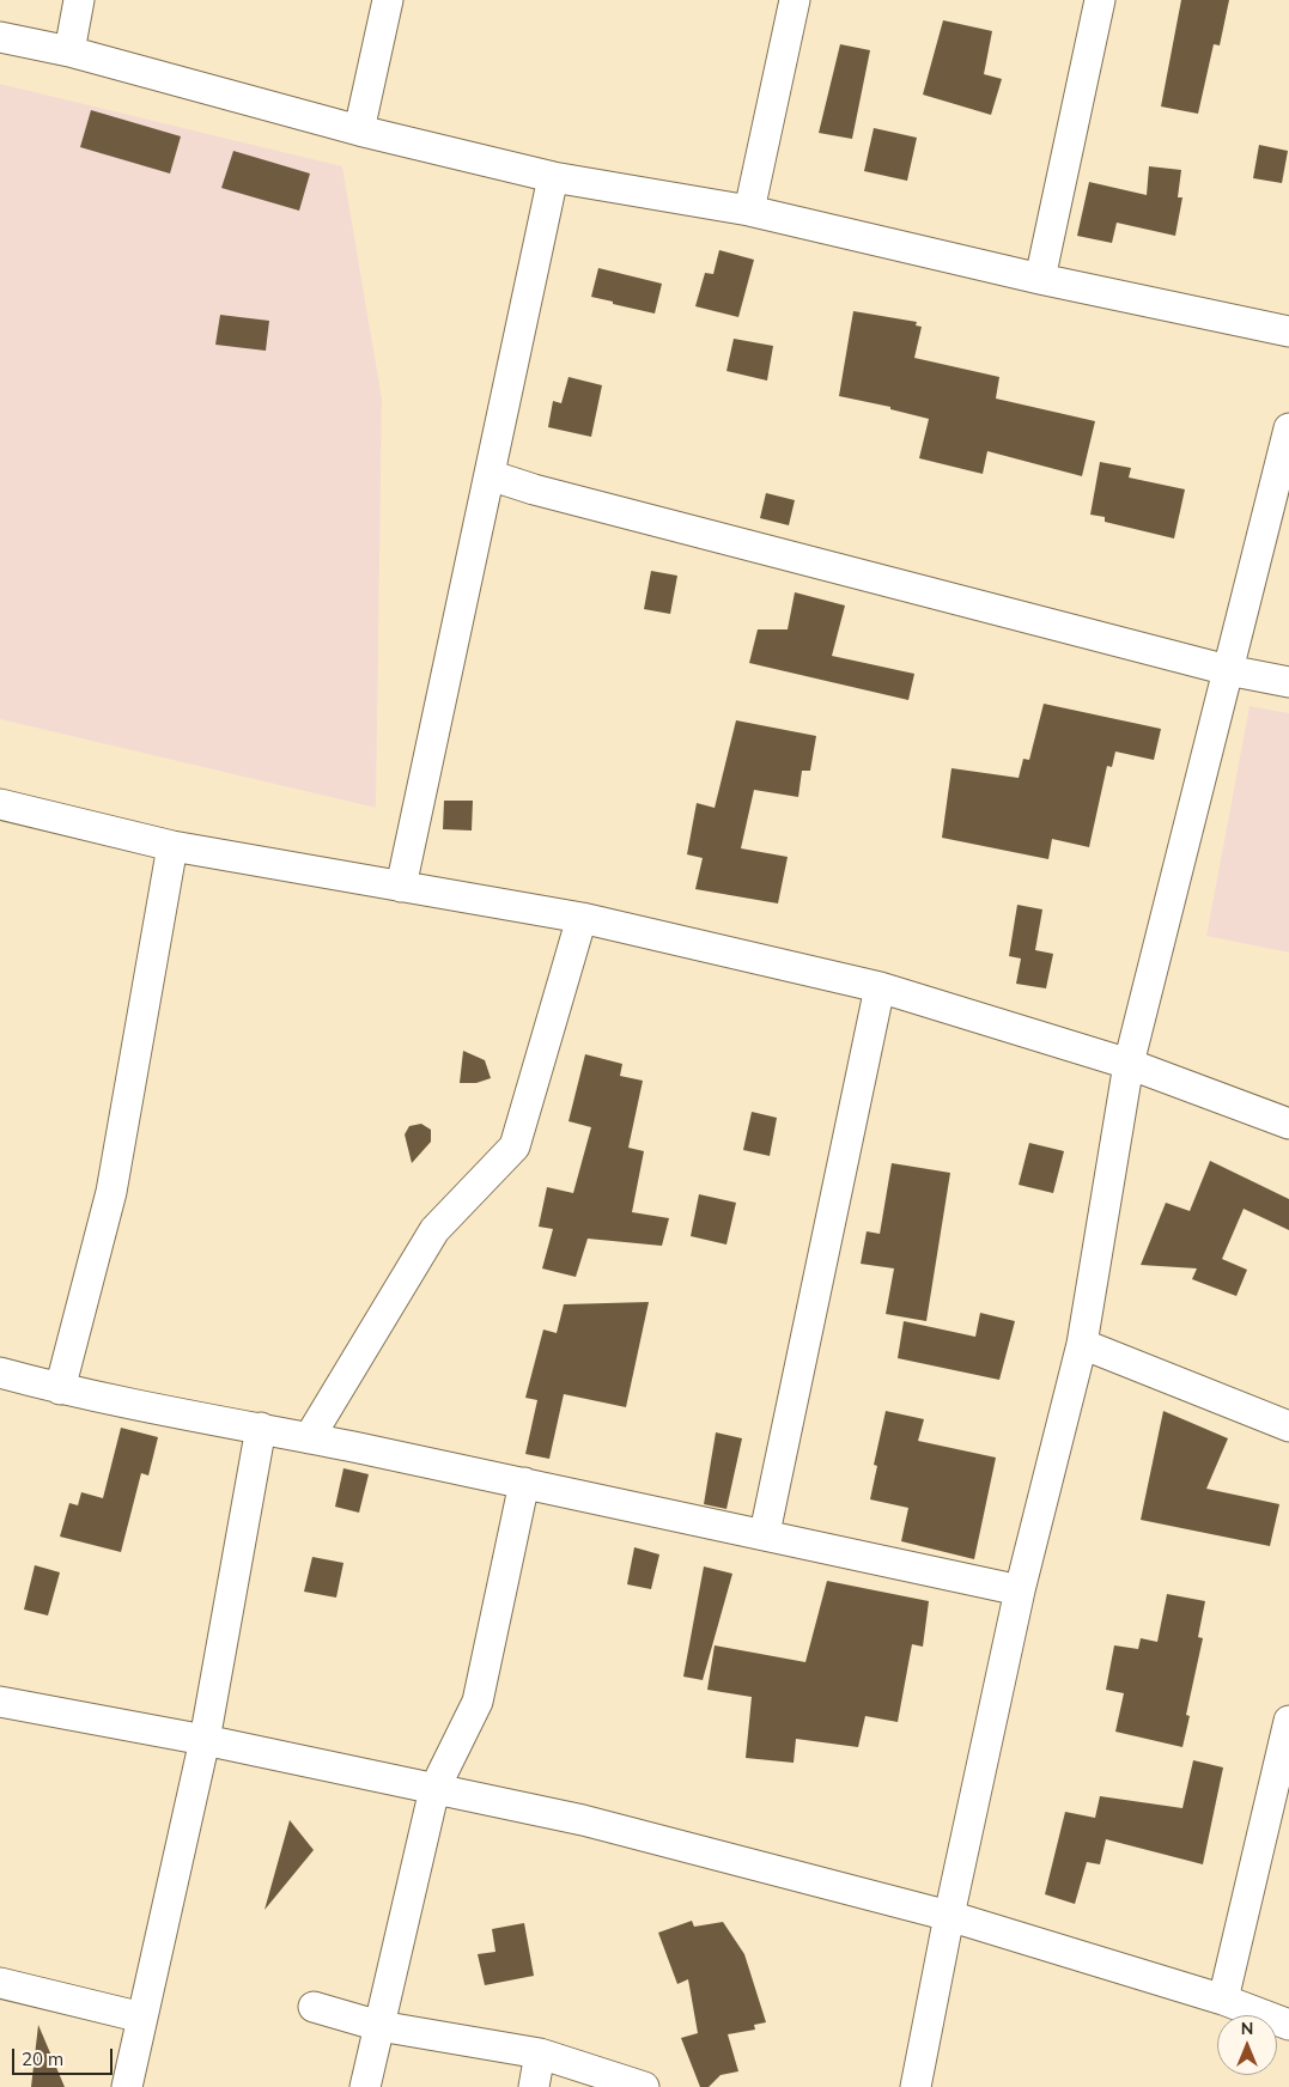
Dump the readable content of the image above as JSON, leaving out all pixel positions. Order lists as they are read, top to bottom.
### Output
{
  "scale_bar": "20 m",
  "north": "top"
}
